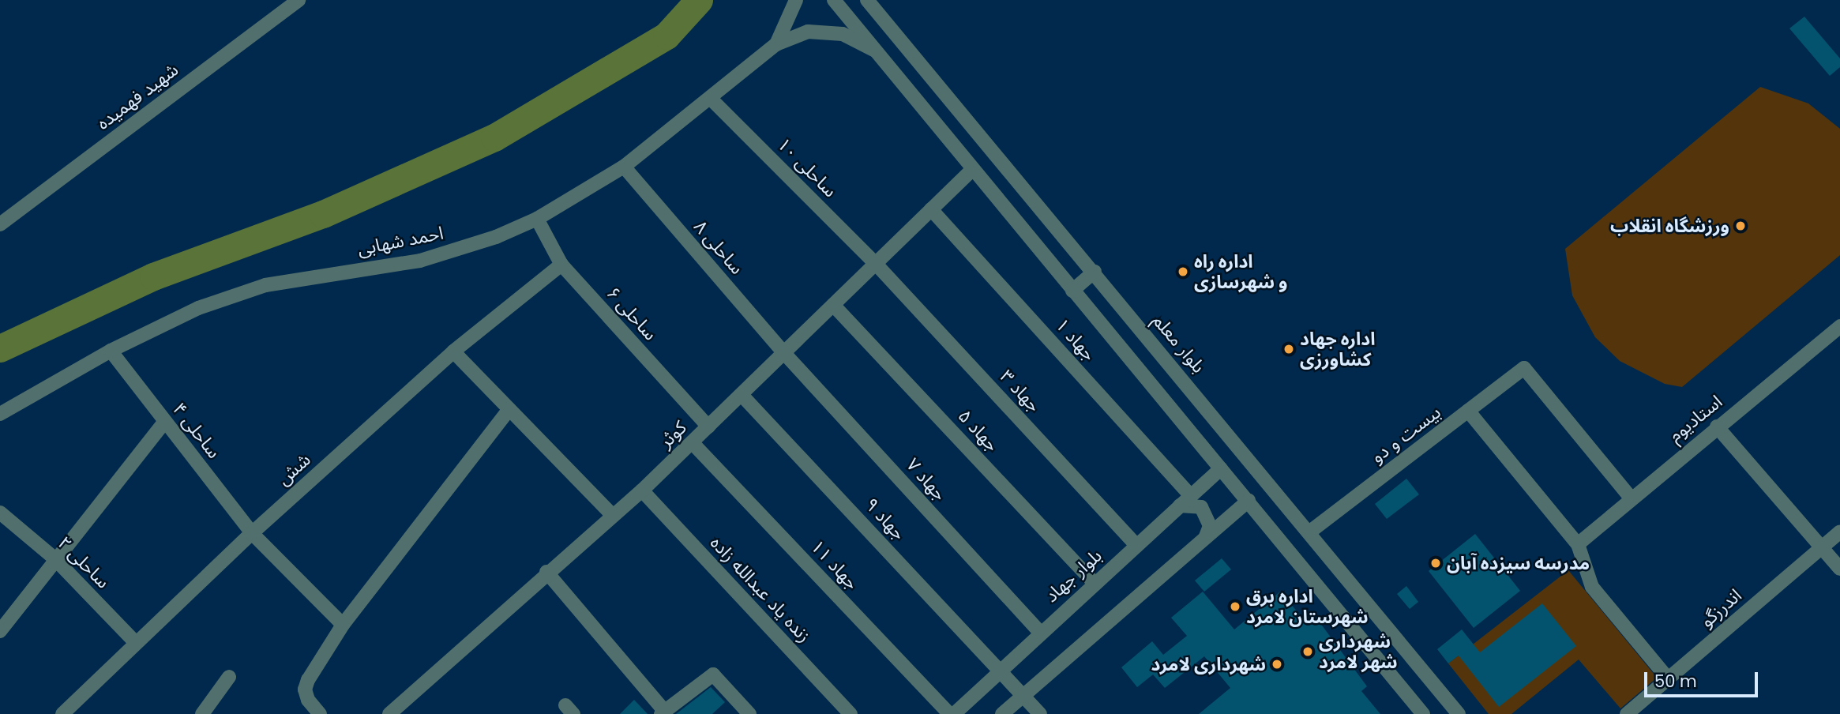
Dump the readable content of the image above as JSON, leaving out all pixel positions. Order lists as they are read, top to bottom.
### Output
{
  "streets": {
    "street": [
      "شهید فهمیده",
      "ساحلی ۱۰",
      "احمد شهابی",
      "ساحلی ۸",
      "ساحلی ۶",
      "جهاد ۱",
      "بلوار معلم",
      "جهاد ۳",
      "استادیوم",
      "ساحلی ۴",
      "جهاد ۵",
      "کوثر",
      "بیست و دو",
      "شش",
      "جهاد ۷",
      "جهاد ۹",
      "ساحلی ۲",
      "جهاد ۱۱",
      "بلوار جهاد",
      "زنده یاد عبدالله زاده",
      "اندرزگو"
    ]
  },
  "crossings": [
    ["ساحلی ۱۰", "احمد شهابی"],
    ["ساحلی ۱۰", "جهاد ۳"],
    ["ساحلی ۱۰", "کوثر"],
    ["احمد شهابی", "ساحلی ۸"],
    ["احمد شهابی", "ساحلی ۶"],
    ["احمد شهابی", "ساحلی ۴"],
    ["ساحلی ۸", "کوثر"],
    ["ساحلی ۸", "جهاد ۷"],
    ["ساحلی ۶", "کوثر"],
    ["ساحلی ۶", "شش"],
    ["جهاد ۱", "کوثر"],
    ["جهاد ۱", "بلوار جهاد"],
    ["بلوار معلم", "بیست و دو"],
    ["جهاد ۳", "کوثر"],
    ["جهاد ۳", "بلوار جهاد"],
    ["استادیوم", "بیست و دو"],
    ["ساحلی ۴", "شش"],
    ["جهاد ۵", "کوثر"],
    ["جهاد ۵", "بلوار جهاد"],
    ["کوثر", "جهاد ۷"],
    ["کوثر", "جهاد ۹"],
    ["کوثر", "جهاد ۱۱"],
    ["کوثر", "زنده یاد عبدالله زاده"],
    ["شش", "ساحلی ۲"],
    ["جهاد ۷", "بلوار جهاد"],
    ["جهاد ۹", "بلوار جهاد"],
    ["جهاد ۱۱", "بلوار جهاد"]
  ],
  "places": [
    "ورزشگاه انقلاب",
    "اداره راه و شهرسازی",
    "اداره جهاد کشاورزی",
    "مدرسه سیزده آبان",
    "اداره برق شهرستان لامرد",
    "شهرداری شهر لامرد",
    "شهرداری لامرد"
  ],
  "scale_bar": "50 m"
}
